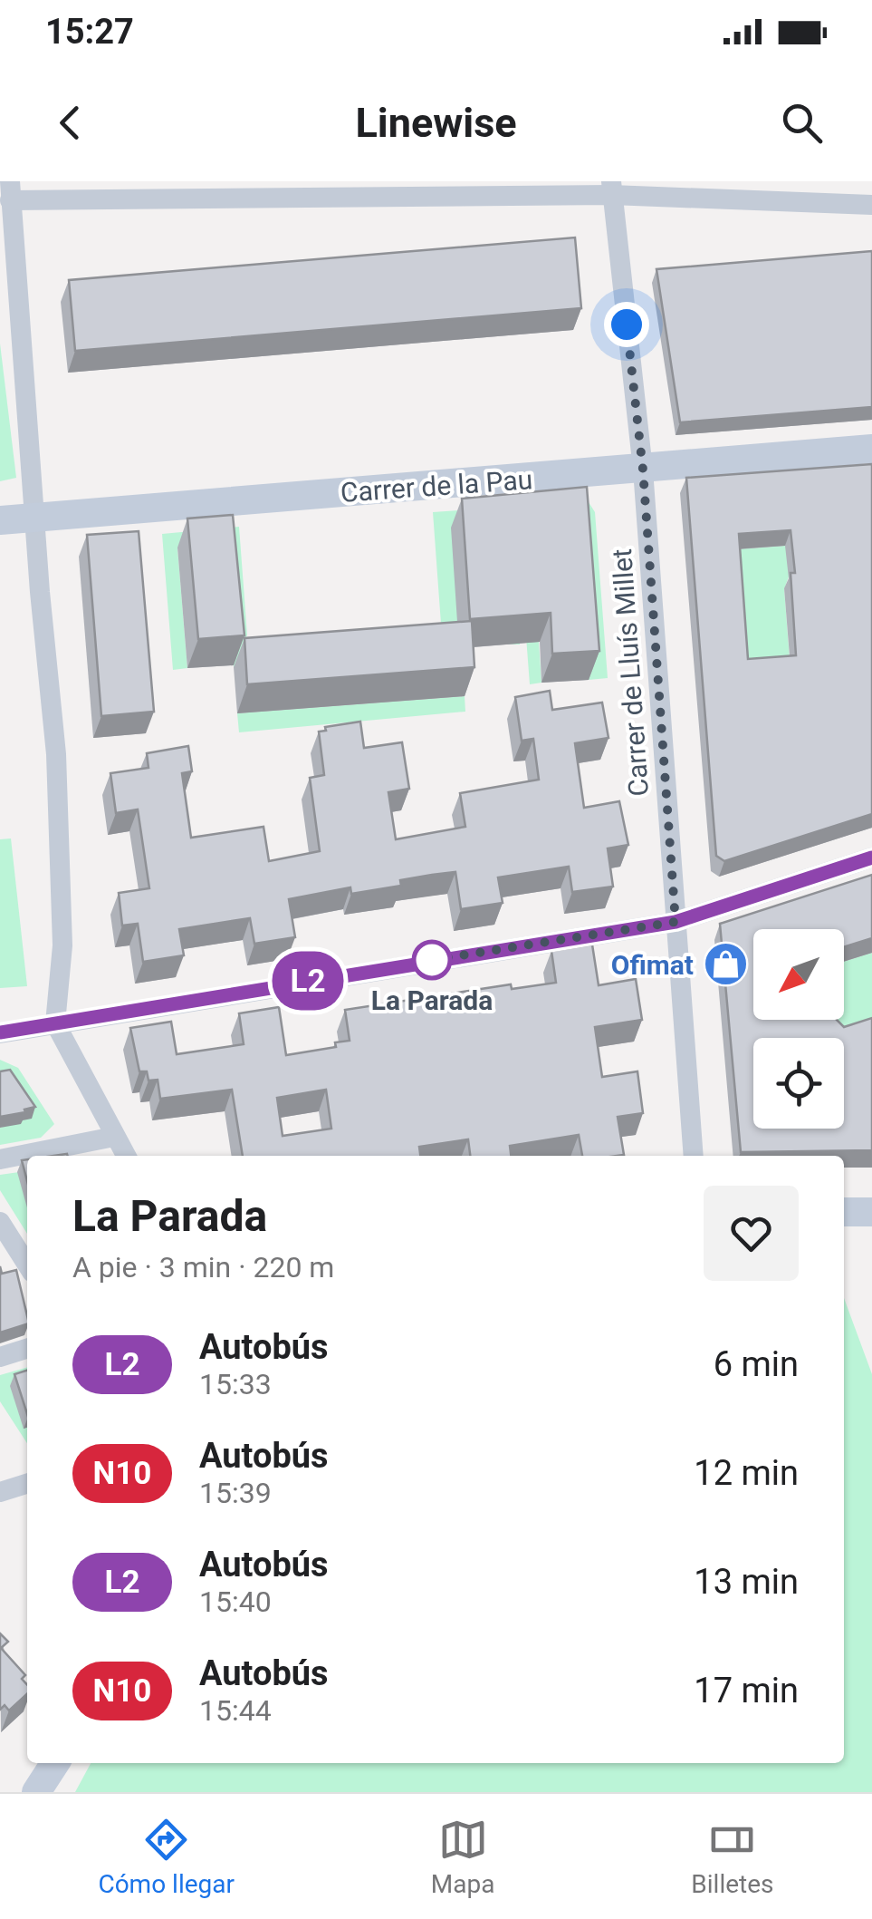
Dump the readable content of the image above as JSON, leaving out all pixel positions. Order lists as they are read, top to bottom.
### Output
{
  "streets": {
    "street": ["Carrer de la Pau", "Carrer de Lluís Millet"]
  },
  "crossings": [
    ["Carrer de la Pau", "Carrer de Lluís Millet"]
  ],
  "places": {
    "other": ["La Parada"],
    "shop": ["Ofimat"]
  },
  "lines": ["bus line L2"],
  "north": "bottom left",
  "page": {
    "status": "15:27",
    "header": "Linewise",
    "on_map": "L2",
    "heading": ["La Parada", "A pie · 3 min · 220 m"],
    "list": [
      {
        "mark": "L2",
        "name": "Autobús",
        "note": "15:33",
        "value": "6 min"
      },
      {
        "mark": "N10",
        "name": "Autobús",
        "note": "15:39",
        "value": "12 min"
      },
      {
        "mark": "L2",
        "name": "Autobús",
        "note": "15:40",
        "value": "13 min"
      },
      {
        "mark": "N10",
        "name": "Autobús",
        "note": "15:44",
        "value": "17 min"
      }
    ],
    "tabs": ["Cómo llegar", "Mapa", "Billetes"]
  }
}
